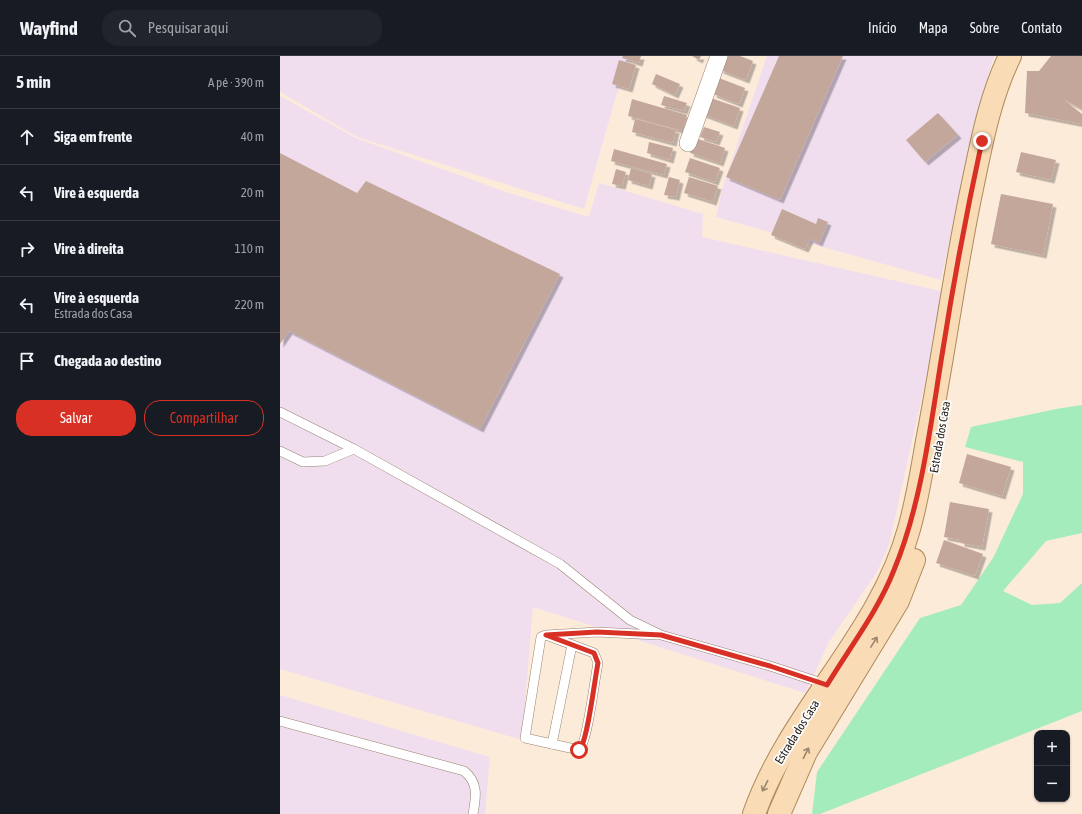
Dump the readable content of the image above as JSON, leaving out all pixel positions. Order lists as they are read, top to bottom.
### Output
{
  "streets": {
    "main road": ["Estrada dos Casa"]
  },
  "page": {
    "header": "Wayfind",
    "search": "Pesquisar aqui",
    "nav": [
      "Início",
      "Mapa",
      "Sobre",
      "Contato"
    ],
    "heading": ["5 min", "A pé · 390 m"],
    "list": [
      ["Siga em frente", "40 m"],
      ["Vire à esquerda", "20 m"],
      ["Vire à direita", "110 m"],
      ["Vire à esquerda", "Estrada dos Casa", "220 m"],
      "Chegada ao destino"
    ],
    "buttons": ["Salvar", "Compartilhar"],
    "map_buttons": ["+", "−"]
  }
}
